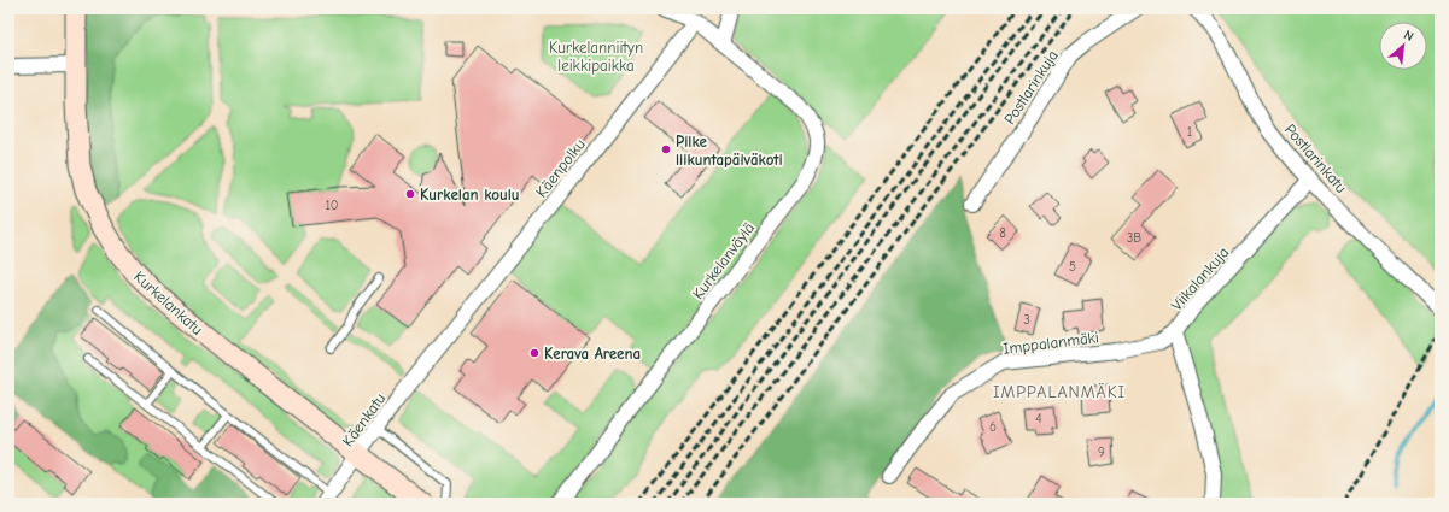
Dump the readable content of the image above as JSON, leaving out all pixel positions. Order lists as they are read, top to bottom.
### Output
{
  "streets": {
    "street": [
      "Postlarinkuja",
      "Postlarinkatu",
      "Käenpolku",
      "Kurkelanväylä",
      "Viikalankuja",
      "Kurkelankatu",
      "Imppalanmäki",
      "Käenkatu"
    ]
  },
  "crossings": [
    ["Postlarinkatu", "Viikalankuja"],
    ["Käenpolku", "Kurkelanväylä"],
    ["Käenpolku", "Käenkatu"],
    ["Viikalankuja", "Imppalanmäki"],
    ["Kurkelankatu", "Käenkatu"]
  ],
  "districts": ["IMPPALANMÄKI"],
  "parks": ["Kurkelanniityn leikkipaikka"],
  "places": ["Pilke liikuntapäiväkoti", "Kurkelan koulu", "Kerava Areena"],
  "house_numbers": [
    "1",
    "10",
    "8",
    "3B",
    "5",
    "3",
    "4",
    "6",
    "9"
  ],
  "north": "top right"
}
